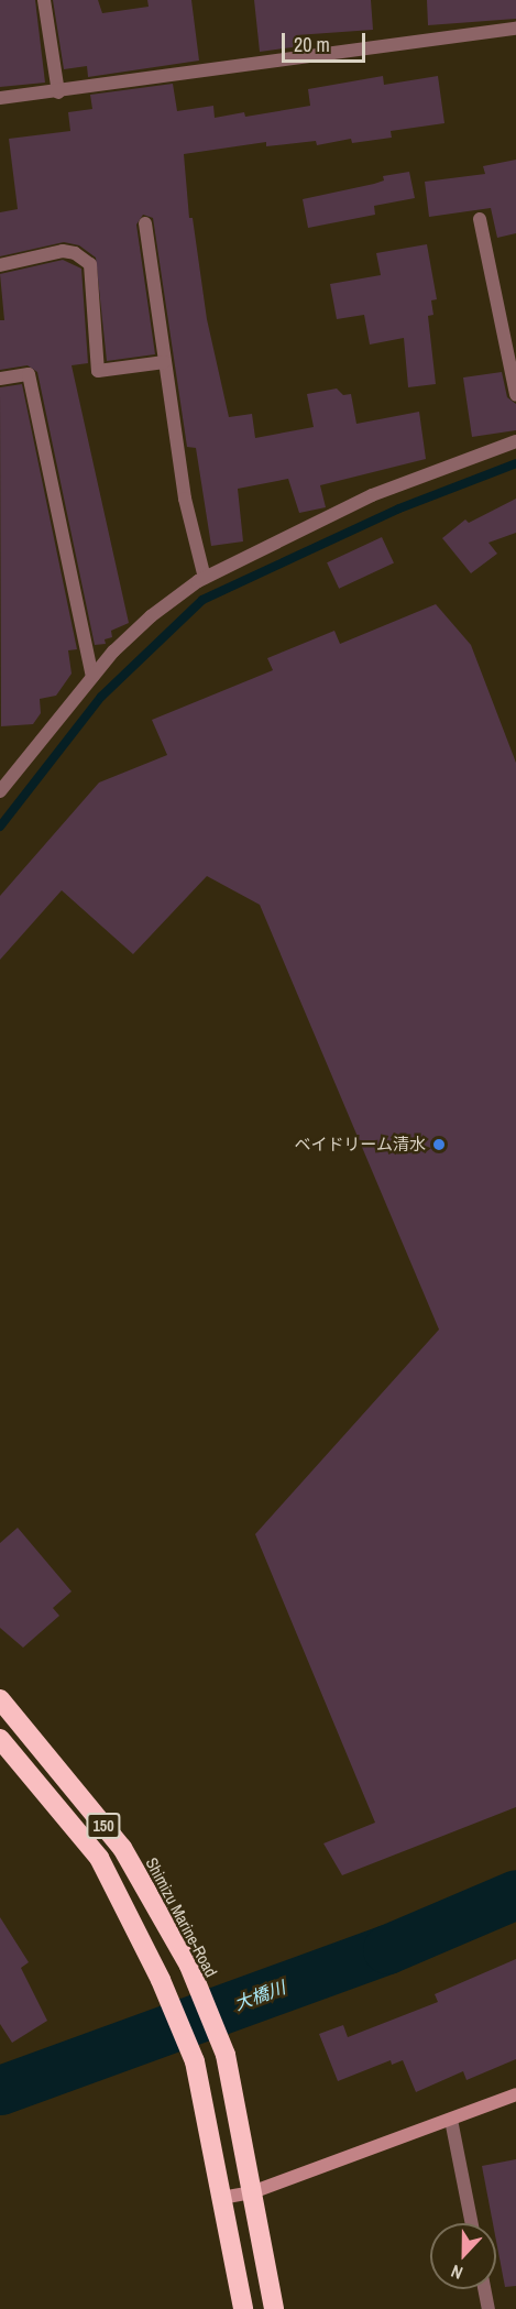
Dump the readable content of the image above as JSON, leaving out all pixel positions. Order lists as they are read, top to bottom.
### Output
{
  "streets": {
    "highway": ["150", "Shimizu Marine-Road"]
  },
  "water": ["大橋川"],
  "places": ["ベイドリーム清水"],
  "scale_bar": "20 m",
  "north": "bottom"
}
